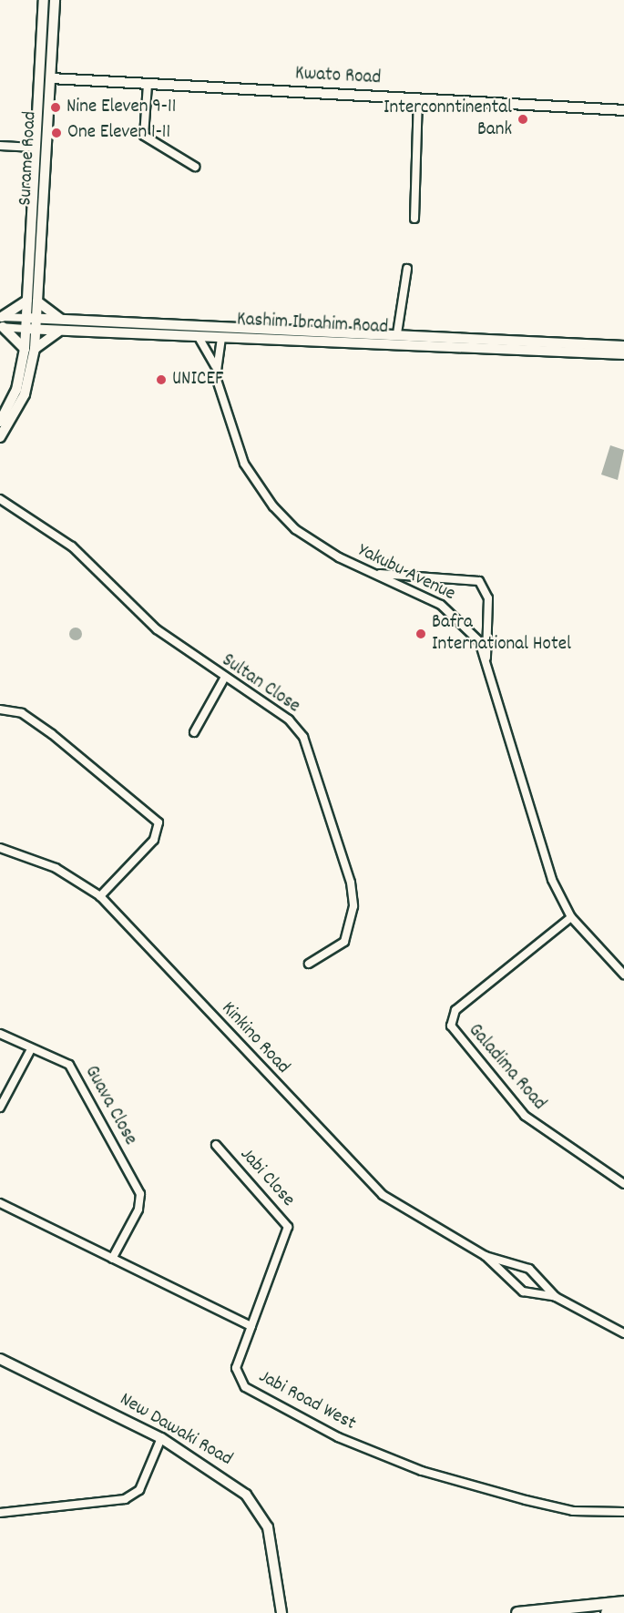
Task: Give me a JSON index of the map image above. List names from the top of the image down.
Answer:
{
  "streets": {
    "street": [
      "Kwato Road",
      "Surame Road",
      "Kashim Ibrahim Road",
      "Yakubu Avenue",
      "Sultan Close",
      "Kinkino Road",
      "Galadima Road",
      "Guava Close",
      "Jabi Close",
      "Jabi Road West",
      "New Dawaki Road"
    ]
  },
  "crossings": [
    ["Kwato Road", "Surame Road"],
    ["Surame Road", "Kashim Ibrahim Road"],
    ["Kashim Ibrahim Road", "Yakubu Avenue"],
    ["Yakubu Avenue", "Galadima Road"],
    ["Jabi Close", "Jabi Road West"]
  ],
  "places": [
    "Nine Eleven 9-11",
    "Interconntinental Bank",
    "One Eleven 1-11",
    "UNICEF",
    "Bafra International Hotel"
  ]
}
